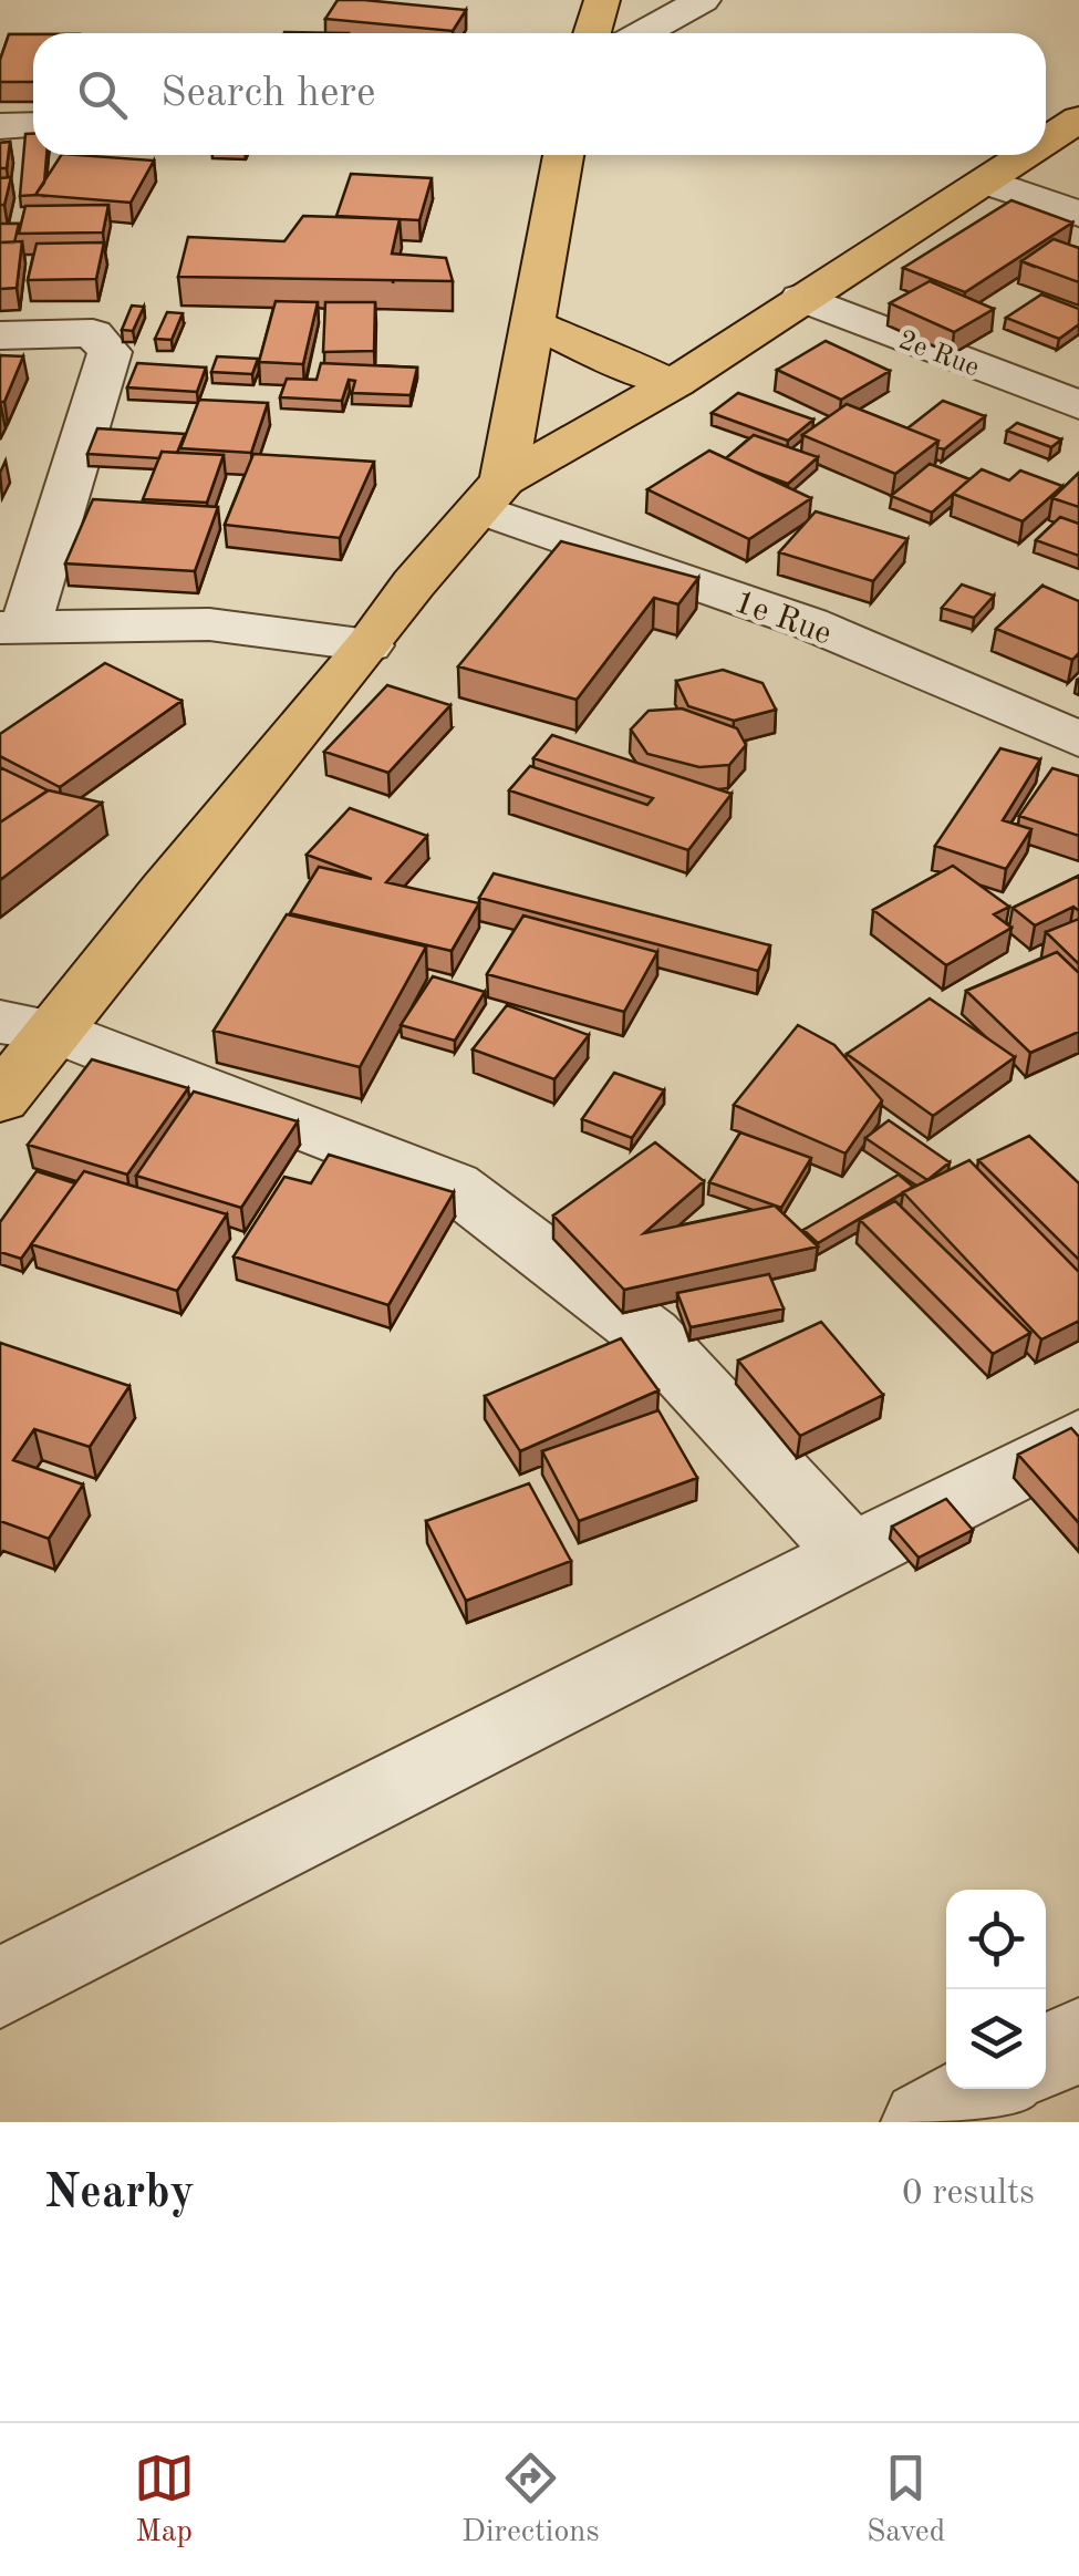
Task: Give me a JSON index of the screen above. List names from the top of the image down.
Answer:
{
  "streets": {
    "street": ["2e Rue", "1e Rue"]
  },
  "page": {
    "search": "Search here",
    "heading": ["Nearby", "0 results"],
    "nav": ["Map", "Directions", "Saved"]
  }
}
